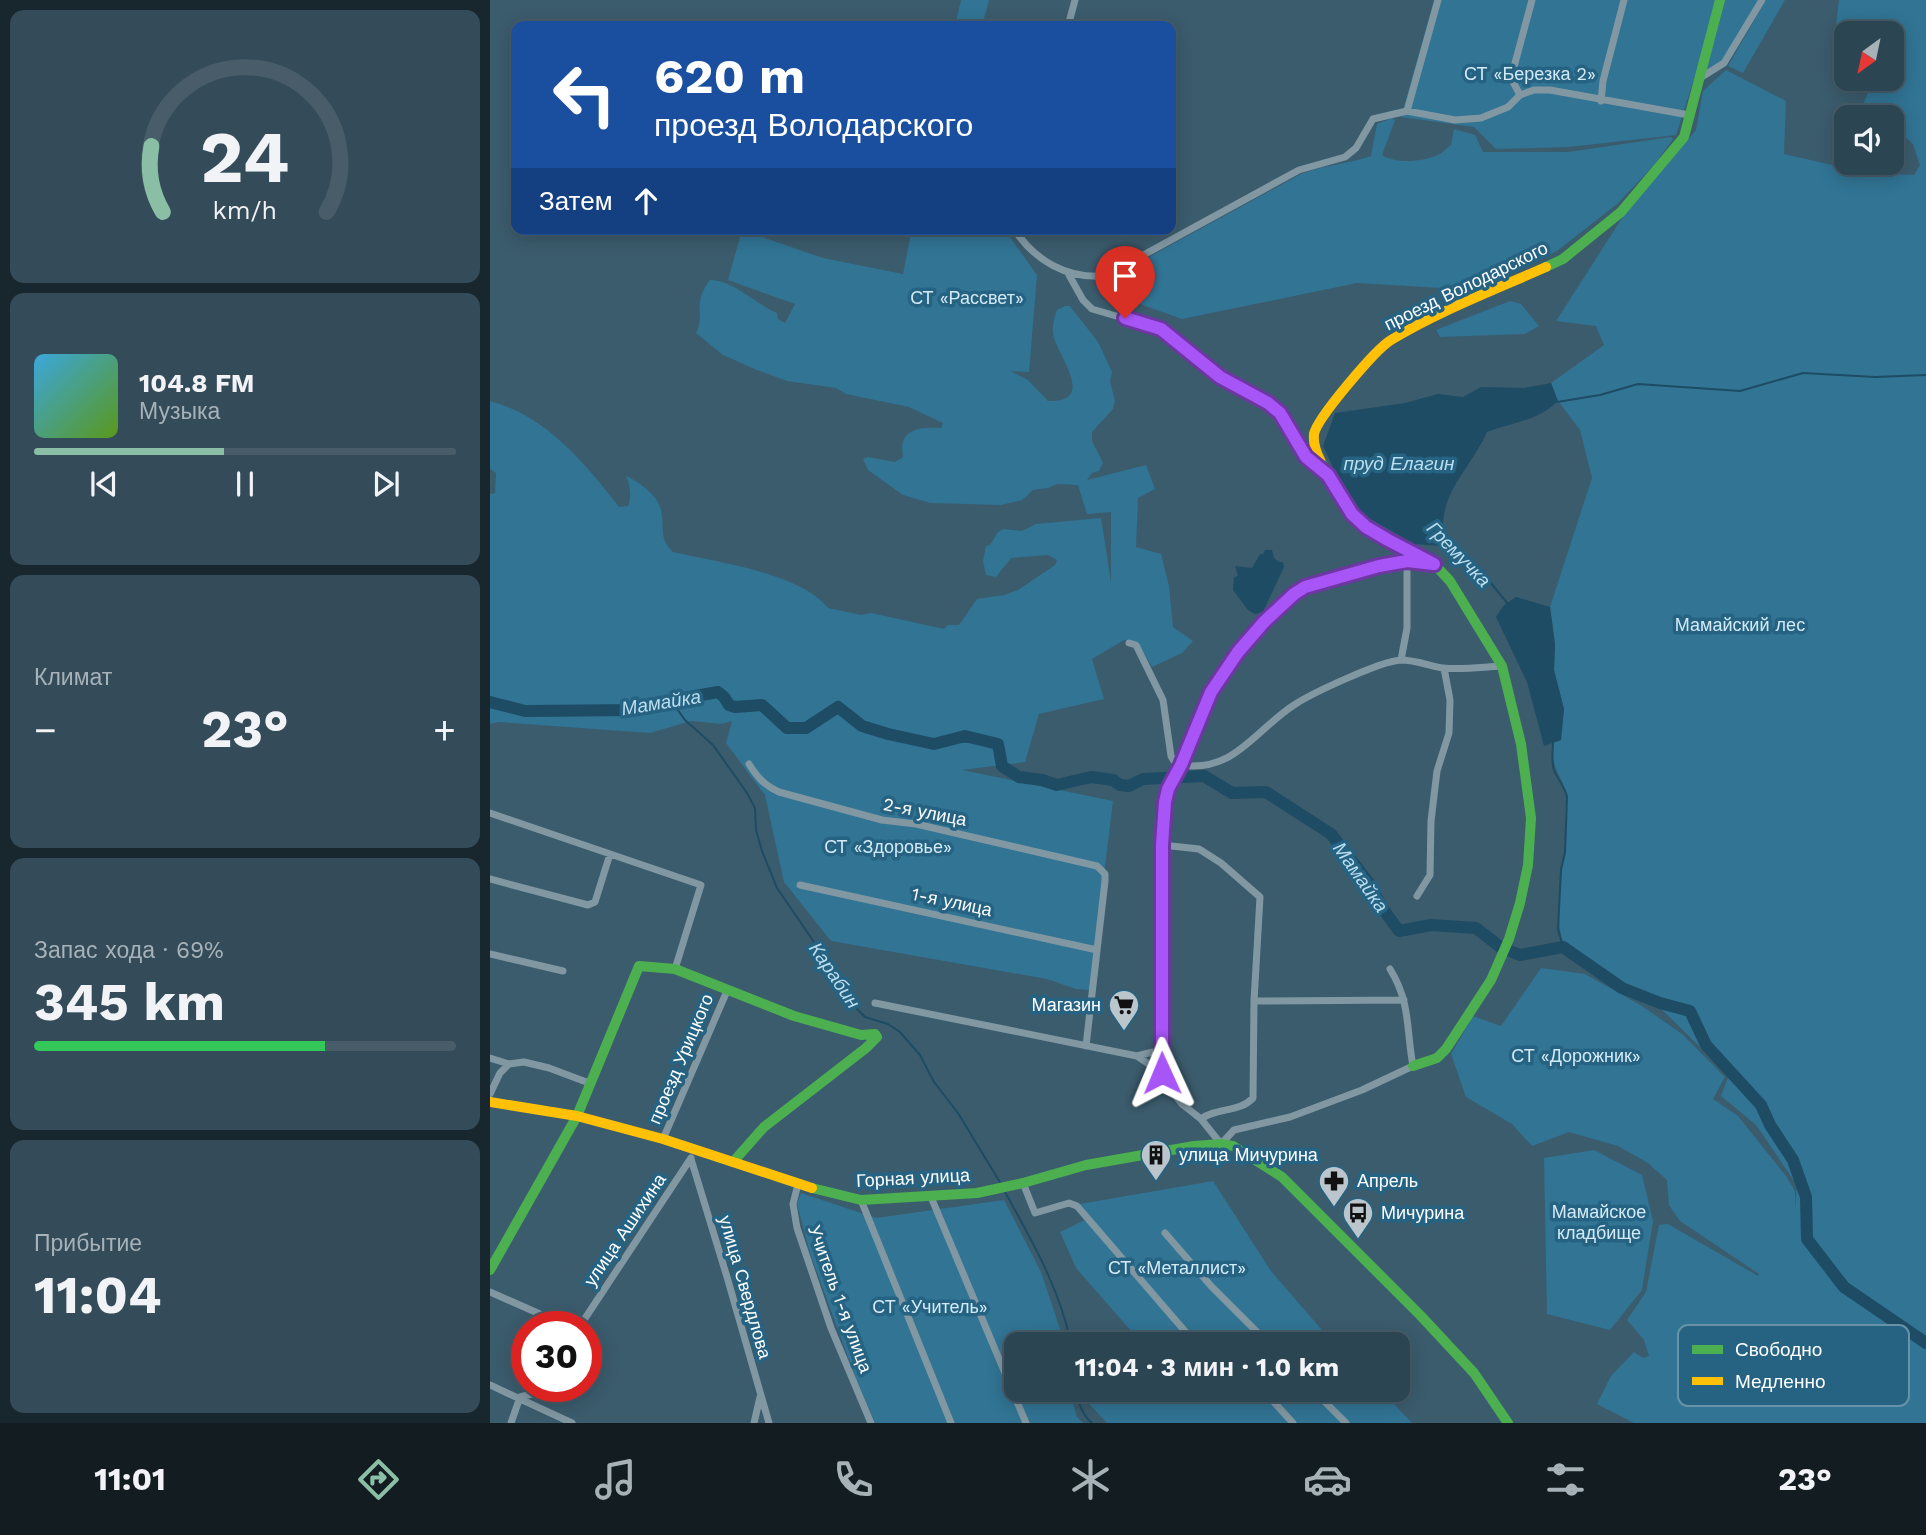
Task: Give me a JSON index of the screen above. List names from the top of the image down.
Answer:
{
  "streets": {
    "street": [
      "проезд Володарского",
      "2-я улица",
      "1-я улица",
      "проезд Урицкого",
      "Горная улица",
      "улица Ашихина",
      "улица Свердлова",
      "Учитель 1-я улица"
    ]
  },
  "crossings": [
    ["проезд Володарского", "Горная улица"],
    ["2-я улица", "1-я улица"],
    ["проезд Урицкого", "Горная улица"],
    ["Горная улица", "улица Ашихина"],
    ["Горная улица", "улица Свердлова"],
    ["Горная улица", "Учитель 1-я улица"],
    ["улица Ашихина", "улица Свердлова"]
  ],
  "water": [
    "пруд Елагин",
    "Гремучка",
    "Мамайка",
    "Карабин"
  ],
  "parks": [
    "СТ «Березка 2»",
    "СТ «Рассвет»",
    "Мамайский лес",
    "СТ «Здоровье»",
    "СТ «Дорожник»",
    "Мамайское кладбище",
    "СТ «Металлист»",
    "СТ «Учитель»"
  ],
  "places": {
    "supermarket": ["Магазин"],
    "building": ["улица Мичурина"],
    "pharmacy": ["Апрель"],
    "bus stop": ["Мичурина"]
  },
  "legend": ["Свободно", "Медленно"],
  "north": "bottom left",
  "page": {
    "turn": ["620 m", "проезд Володарского"],
    "then": "Затем",
    "song": ["104.8 FM", "Музыка"],
    "tile": [
      "Климат",
      ["Запас хода · 69%", "345 km"],
      ["Прибытие", "11:04"]
    ],
    "heat": ["−", "23°", "+"],
    "limit": "30",
    "trip": "11:04 · 3 мин · 1.0 km",
    "tabs": ["11:01", "23°"],
    "gauge": ["24", "km/h"]
  }
}
